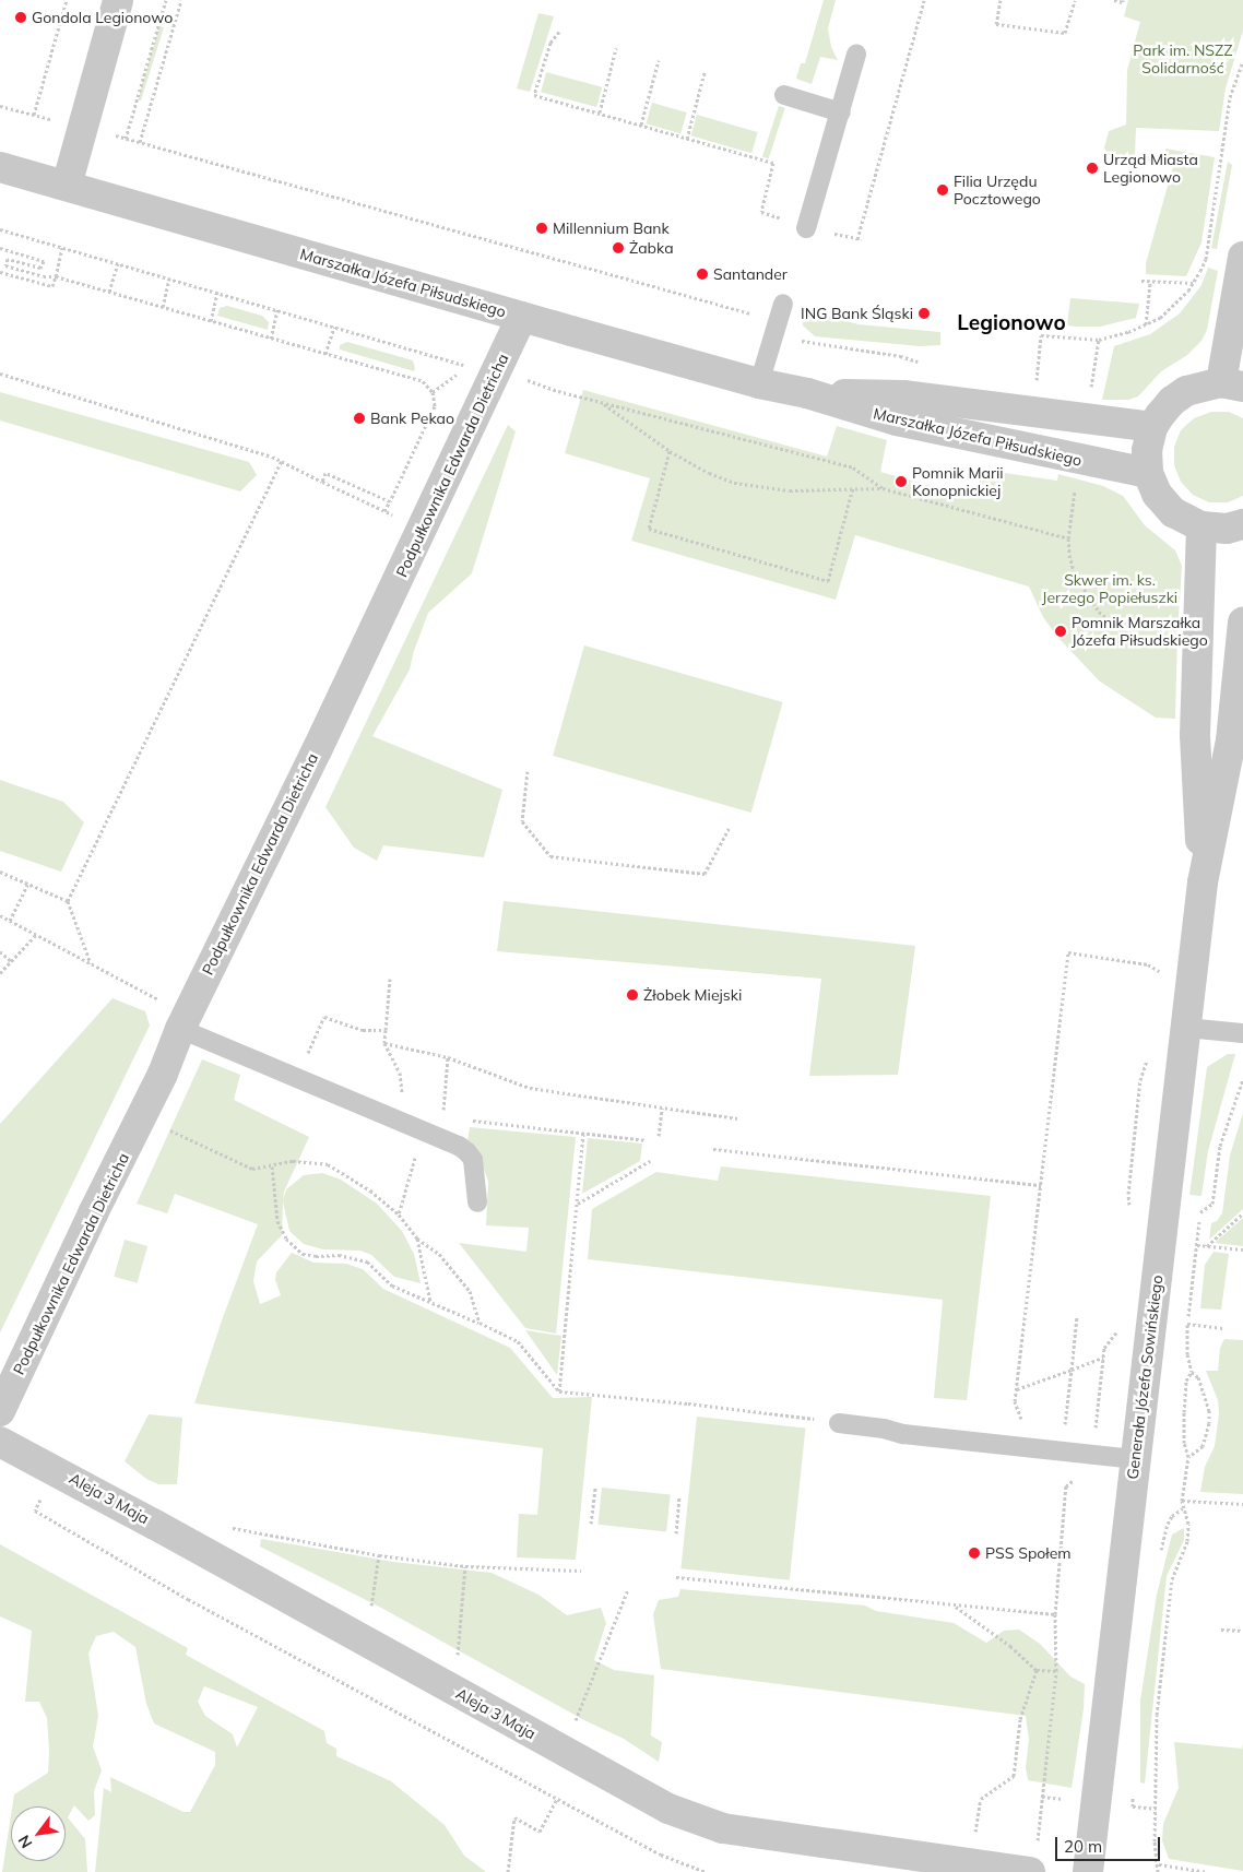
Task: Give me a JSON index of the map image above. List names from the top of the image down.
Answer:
{
  "streets": {
    "street": [
      "Marszałka Józefa Piłsudskiego",
      "Podpułkownika Edwarda Dietricha",
      "Generała Józefa Sowińskiego",
      "Aleja 3 Maja"
    ]
  },
  "crossings": [
    ["Marszałka Józefa Piłsudskiego", "Podpułkownika Edwarda Dietricha"]
  ],
  "districts": ["Legionowo"],
  "parks": ["Park im. NSZZ Solidarność", "Skwer im. ks. Jerzego Popiełuszki"],
  "places": [
    "Gondola Legionowo",
    "Urząd Miasta Legionowo",
    "Filia Urzędu Pocztowego",
    "Millennium Bank",
    "Żabka",
    "Santander",
    "ING Bank Śląski",
    "Bank Pekao",
    "Pomnik Marii Konopnickiej",
    "Pomnik Marszałka Józefa Piłsudskiego",
    "Żłobek Miejski",
    "PSS Społem"
  ],
  "scale_bar": "20 m",
  "north": "bottom left"
}
